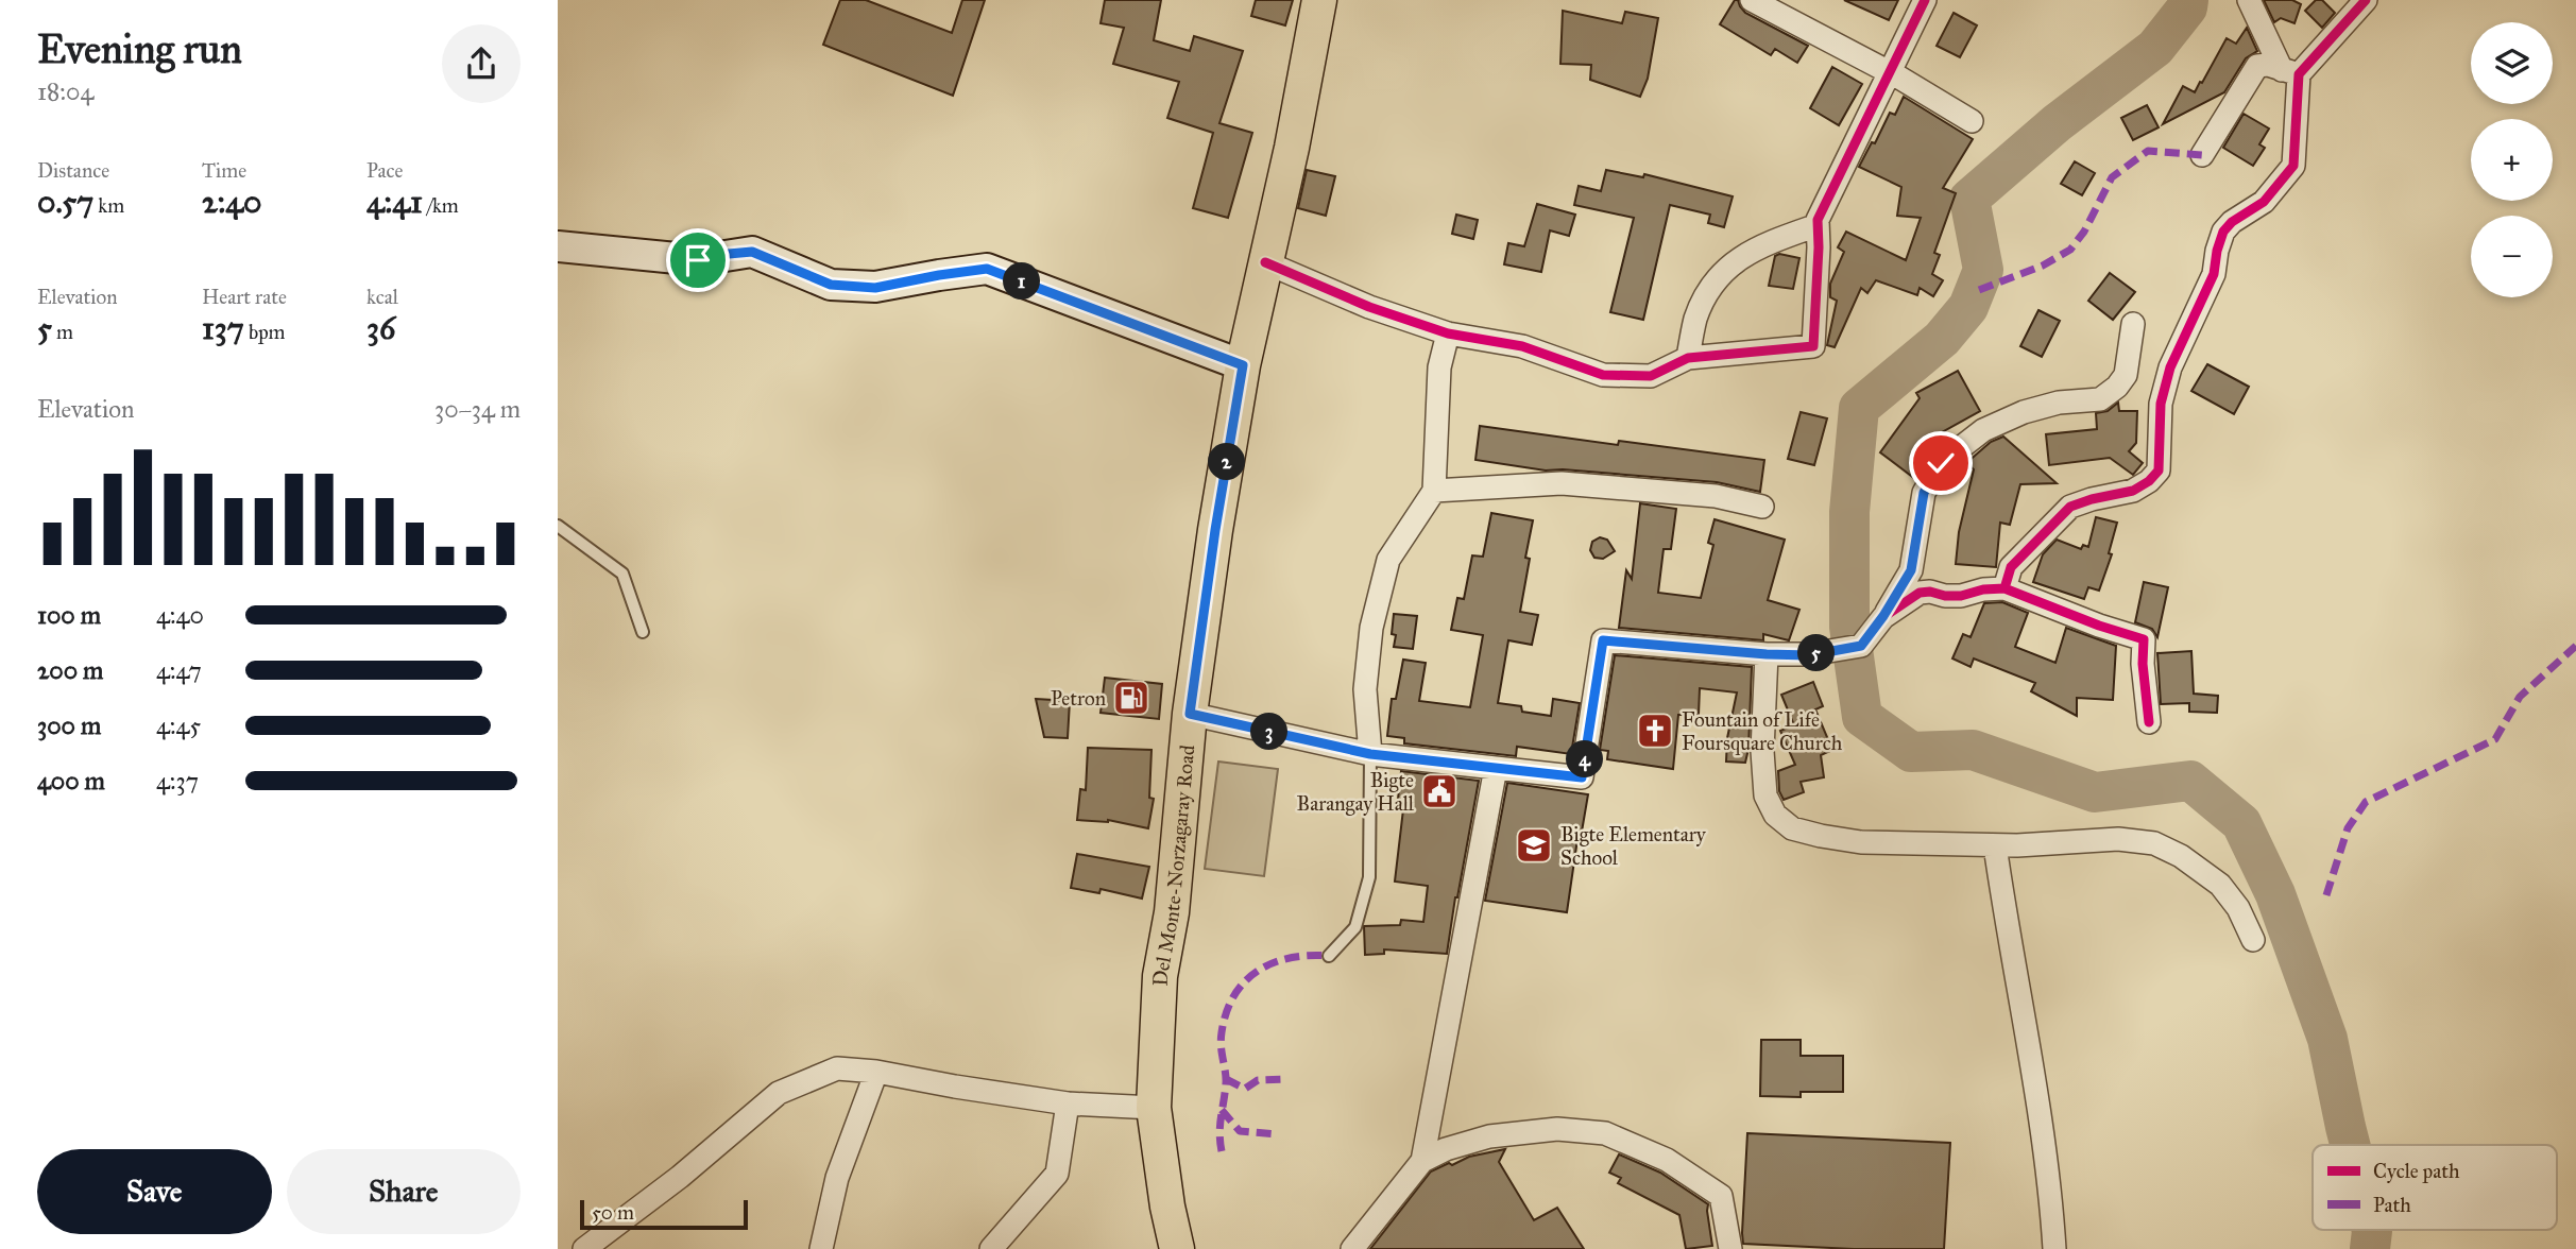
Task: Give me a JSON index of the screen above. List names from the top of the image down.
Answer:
{
  "streets": {
    "main road": ["Del Monte-Norzagaray Road"]
  },
  "places": {
    "fuel station": ["Petron"],
    "church": ["Fountain of Life Foursquare Church"],
    "public building": ["Bigte Barangay Hall"],
    "school or university": ["Bigte Elementary School"]
  },
  "legend": ["Cycle path", "Path"],
  "scale_bar": "50 m",
  "page": {
    "heading": ["Evening run", "18:04"],
    "map_buttons": ["+", "−"],
    "stats": [
      ["Distance", "0.57 km"],
      ["Time", "2:40"],
      ["Pace", "4:41 /km"],
      ["Elevation", "5 m"],
      ["Heart rate", "137 bpm"],
      ["kcal", "36"]
    ],
    "pins": [
      "1",
      "2",
      "5",
      "3",
      "4"
    ],
    "chart": ["Elevation", "30–34 m"],
    "list": [
      {
        "name": "100 m",
        "note": "4:40"
      },
      {
        "name": "200 m",
        "note": "4:47"
      },
      {
        "name": "300 m",
        "note": "4:45"
      },
      {
        "name": "400 m",
        "note": "4:37"
      }
    ],
    "buttons": ["Save", "Share"],
    "scale": "50 m"
  }
}
